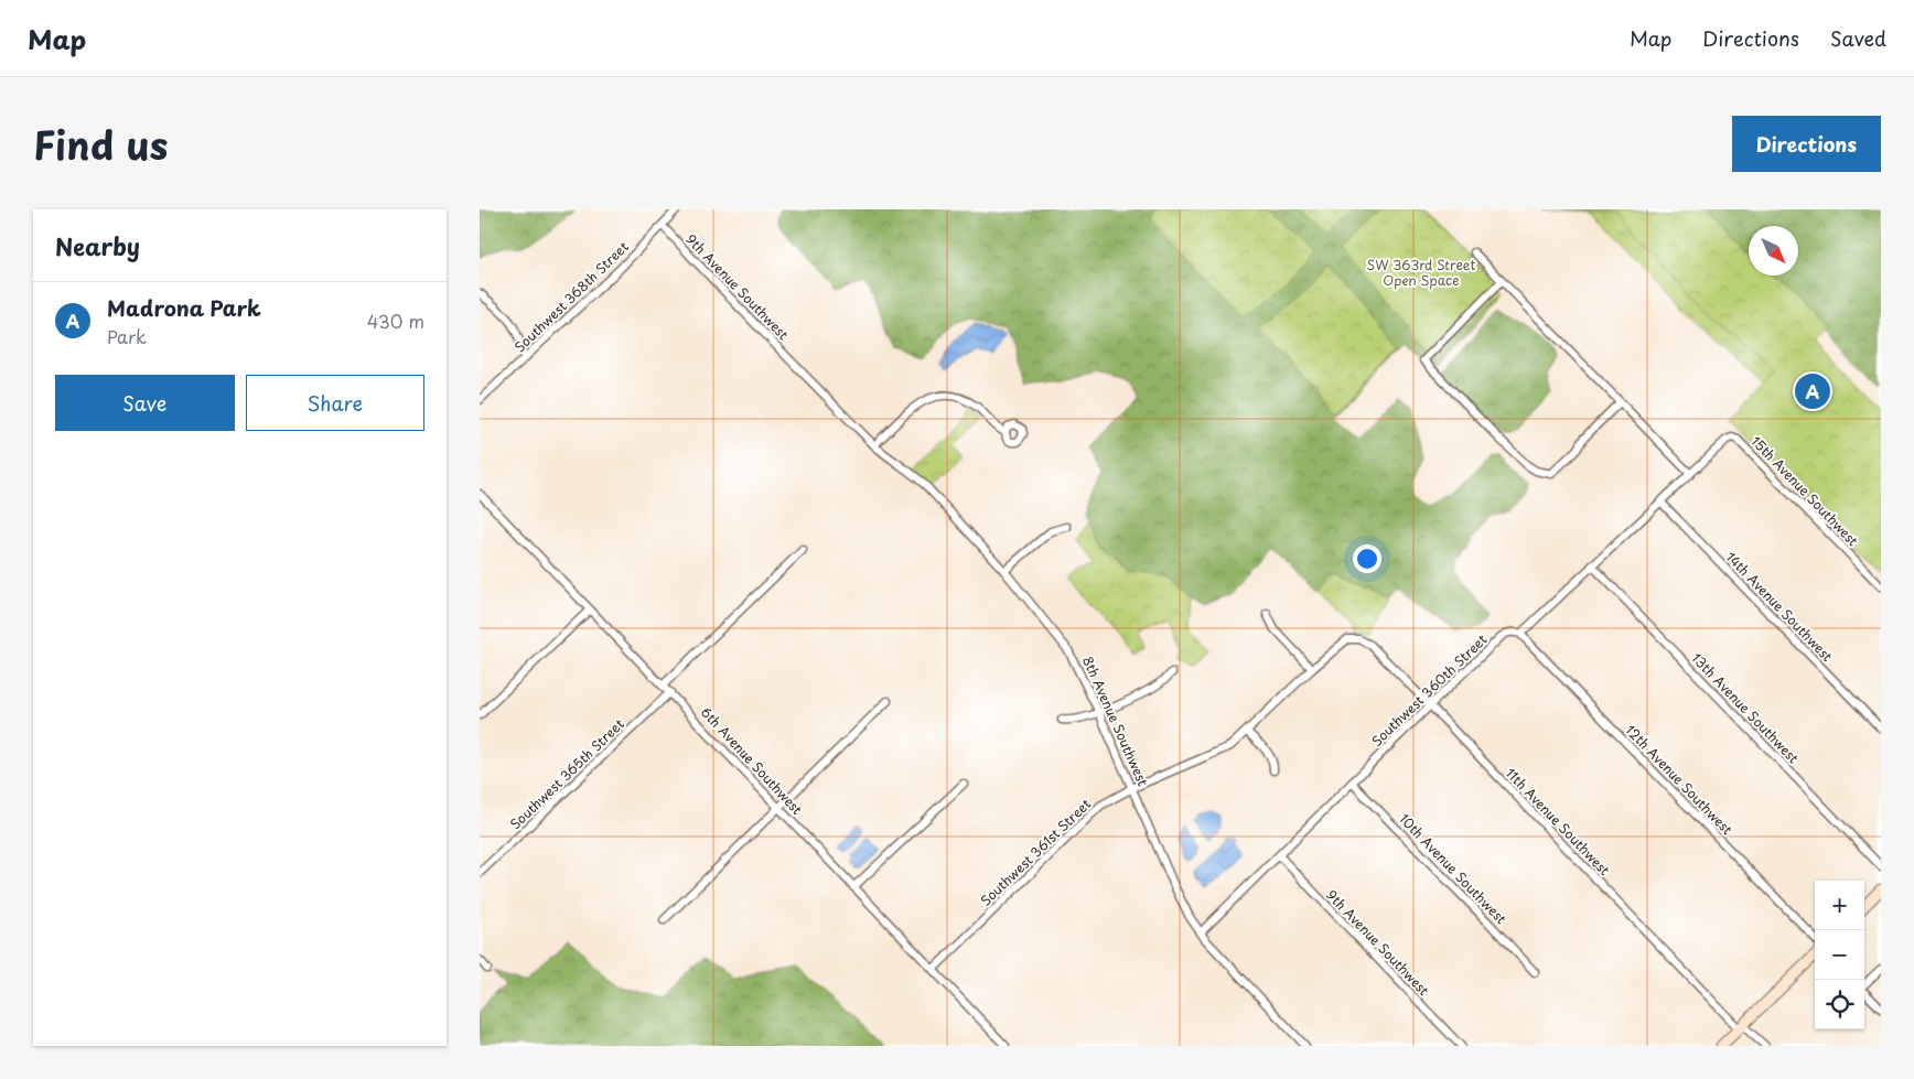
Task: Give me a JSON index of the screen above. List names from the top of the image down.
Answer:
{
  "streets": {
    "street": [
      "9th Avenue Southwest",
      "Southwest 368th Street",
      "15th Avenue Southwest",
      "14th Avenue Southwest",
      "Southwest 360th Street",
      "13th Avenue Southwest",
      "8th Avenue Southwest",
      "6th Avenue Southwest",
      "Southwest 365th Street",
      "12th Avenue Southwest",
      "11th Avenue Southwest",
      "Southwest 361st Street",
      "10th Avenue Southwest"
    ]
  },
  "crossings": [
    ["9th Avenue Southwest", "Southwest 368th Street"],
    ["9th Avenue Southwest", "Southwest 360th Street"],
    ["9th Avenue Southwest", "8th Avenue Southwest"],
    ["15th Avenue Southwest", "Southwest 360th Street"],
    ["14th Avenue Southwest", "Southwest 360th Street"],
    ["Southwest 360th Street", "13th Avenue Southwest"],
    ["Southwest 360th Street", "8th Avenue Southwest"],
    ["Southwest 360th Street", "12th Avenue Southwest"],
    ["Southwest 360th Street", "11th Avenue Southwest"],
    ["Southwest 360th Street", "10th Avenue Southwest"],
    ["8th Avenue Southwest", "Southwest 361st Street"],
    ["6th Avenue Southwest", "Southwest 365th Street"],
    ["6th Avenue Southwest", "Southwest 361st Street"],
    ["11th Avenue Southwest", "Southwest 361st Street"]
  ],
  "parks": ["SW 363rd Street Open Space"],
  "north": "bottom right",
  "page": {
    "header": "Map",
    "nav": ["Map", "Directions", "Saved"],
    "title": "Find us",
    "buttons": [
      "Directions",
      ["Save", "Share"]
    ],
    "heading": "Nearby",
    "list": [
      {
        "mark": "A",
        "name": "Madrona Park",
        "note": "Park",
        "value": "430 m"
      }
    ],
    "pins": "A",
    "map_buttons": ["+", "−"]
  }
}
